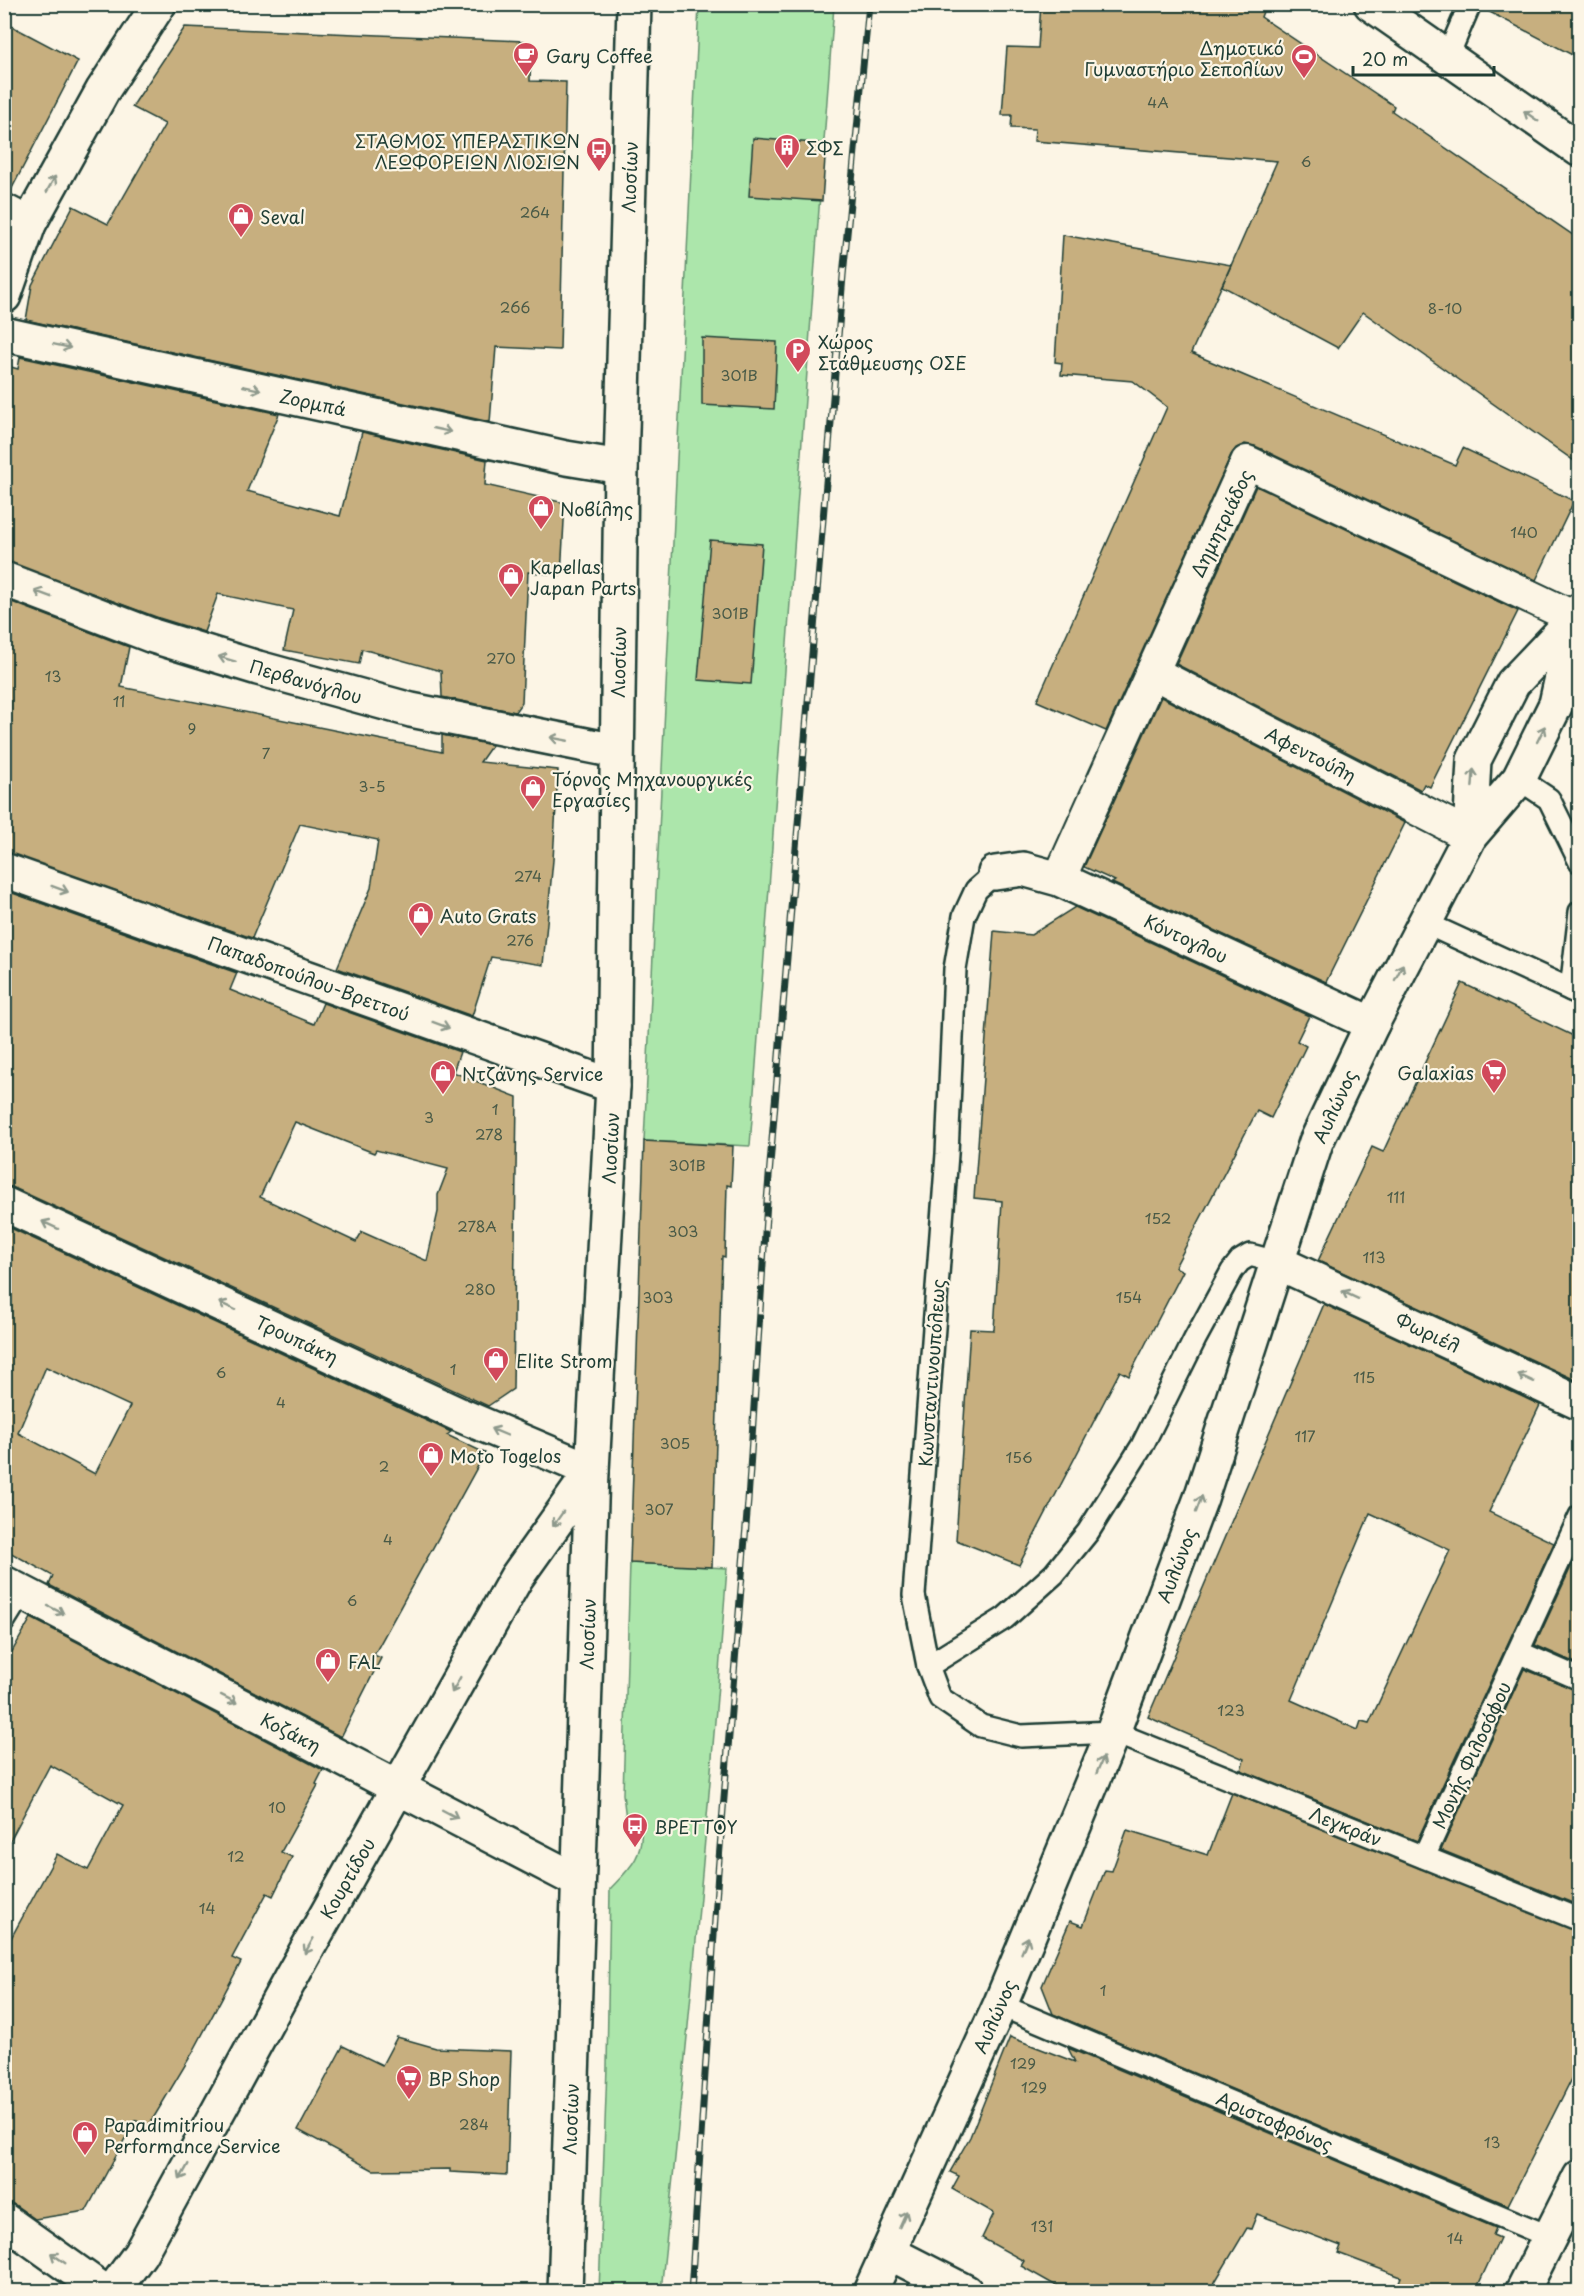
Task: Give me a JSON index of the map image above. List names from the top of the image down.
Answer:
{
  "streets": {
    "street": [
      "Λιοσίων",
      "Ζορμπά",
      "Δημητριάδος",
      "Περβανόγλου",
      "Αφεντούλη",
      "Κόντογλου",
      "Παπαδοπούλου-Βρεττού",
      "Αυλώνος",
      "Φωριέλ",
      "Τρουπάκη",
      "Κοζάκη",
      "Κουρτίδου"
    ],
    "lane": [
      "Κωνσταντινουπόλεως",
      "Μονής Φιλοσόφου",
      "Λεγκράν",
      "Αριστοφρόνος"
    ]
  },
  "crossings": [
    ["Λιοσίων", "Ζορμπά"],
    ["Λιοσίων", "Περβανόγλου"],
    ["Λιοσίων", "Παπαδοπούλου-Βρεττού"],
    ["Λιοσίων", "Τρουπάκη"],
    ["Λιοσίων", "Κοζάκη"],
    ["Λιοσίων", "Κουρτίδου"],
    ["Δημητριάδος", "Αφεντούλη"],
    ["Δημητριάδος", "Κόντογλου"],
    ["Δημητριάδος", "Αυλώνος"],
    ["Αφεντούλη", "Αυλώνος"],
    ["Κόντογλου", "Αυλώνος"],
    ["Κόντογλου", "Κωνσταντινουπόλεως"],
    ["Αυλώνος", "Φωριέλ"],
    ["Αυλώνος", "Κωνσταντινουπόλεως"],
    ["Αυλώνος", "Λεγκράν"],
    ["Αυλώνος", "Αριστοφρόνος"],
    ["Τρουπάκη", "Κουρτίδου"],
    ["Κωνσταντινουπόλεως", "Λεγκράν"],
    ["Κοζάκη", "Κουρτίδου"],
    ["Μονής Φιλοσόφου", "Λεγκράν"]
  ],
  "one_way": [
    "Ζορμπά",
    "Περβανόγλου",
    "Παπαδοπούλου-Βρεττού",
    "Αυλώνος",
    "Φωριέλ",
    "Τρουπάκη",
    "Κοζάκη",
    "Κουρτίδου"
  ],
  "places": {
    "cafe": ["Gary Coffee"],
    "sports": ["Δημοτικό Γυμναστήριο Σεπολίων"],
    "building": ["ΣΦΣ"],
    "bus stop": ["ΣΤΑΘΜΟΣ ΥΠΕΡΑΣΤΙΚΩΝ ΛΕΩΦΟΡΕΙΩΝ ΛΙΟΣΙΩΝ", "ΒΡΕΤΤΟΥ"],
    "shop": [
      "Seval",
      "Νοβίλης",
      "Kapellas Japan Parts",
      "Τόρνος Μηχανουργικές Εργασίες",
      "Auto Grats",
      "Ντζάνης Service",
      "Elite Strom",
      "Moto Togelos",
      "FAL",
      "Papadimitriou Performance Service"
    ],
    "parking": ["Χώρος Στάθμευσης ΟΣΕ"],
    "supermarket": ["Galaxias", "BP Shop"]
  },
  "house_numbers": [
    "4Α",
    "6",
    "264",
    "266",
    "8-10",
    "301Β",
    "140",
    "301Β",
    "270",
    "13",
    "11",
    "9",
    "7",
    "3-5",
    "274",
    "276",
    "1",
    "3",
    "278",
    "301Β",
    "111",
    "152",
    "278Α",
    "303",
    "113",
    "280",
    "303",
    "154",
    "1",
    "6",
    "115",
    "4",
    "117",
    "305",
    "156",
    "2",
    "307",
    "4",
    "6",
    "123",
    "10",
    "12",
    "14",
    "1",
    "129",
    "129",
    "284",
    "13",
    "131",
    "14"
  ],
  "scale_bar": "20 m"
}
